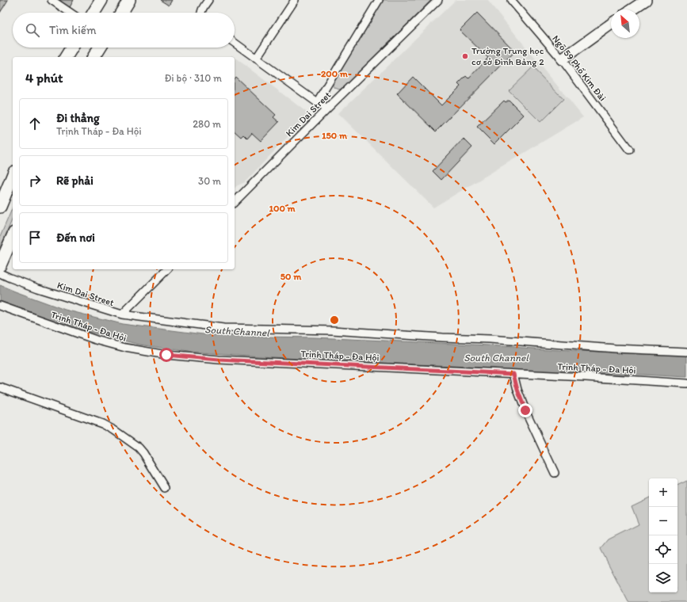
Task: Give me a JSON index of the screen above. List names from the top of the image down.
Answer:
{
  "streets": {
    "street": ["Ngõ 59 Phố Kim Đài", "Kim Dai Street", "Trịnh Tháp - Đa Hội"]
  },
  "water": ["South Channel"],
  "places": ["Trường Trung học cơ sở Đình Bảng 2"],
  "north": "top left",
  "page": {
    "search": "Tìm kiếm",
    "heading": ["4 phút", "Đi bộ · 310 m"],
    "list": [
      ["Đi thẳng", "Trịnh Tháp - Đa Hội", "280 m"],
      ["Rẽ phải", "30 m"],
      "Đến nơi"
    ],
    "map_buttons": ["+", "−"]
  },
  "rings": [
    "200 m",
    "150 m",
    "100 m",
    "50 m"
  ]
}
